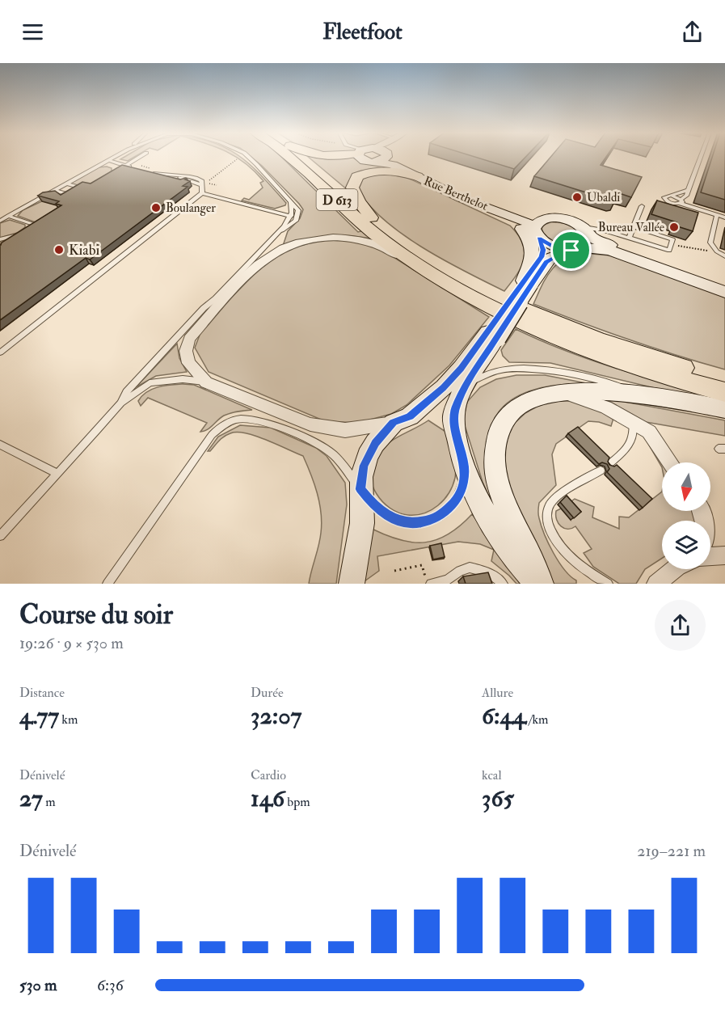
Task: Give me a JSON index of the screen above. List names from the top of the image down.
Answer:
{
  "streets": {
    "main road": ["D 613"],
    "street": ["Rue Berthelot"]
  },
  "places": [
    "Ubaldi",
    "Boulanger",
    "Bureau Vallée",
    "Kiabi"
  ],
  "north": "bottom",
  "page": {
    "header": "Fleetfoot",
    "heading": ["Course du soir", "19:26 · 9 × 530 m"],
    "stats": [
      ["Distance", "4.77 km"],
      ["Durée", "32:07"],
      ["Allure", "6:44 /km"],
      ["Dénivelé", "27 m"],
      ["Cardio", "146 bpm"],
      ["kcal", "365"]
    ],
    "chart": ["Dénivelé", "219–221 m"],
    "list": [
      {
        "name": "530 m",
        "note": "6:36"
      }
    ]
  }
}
